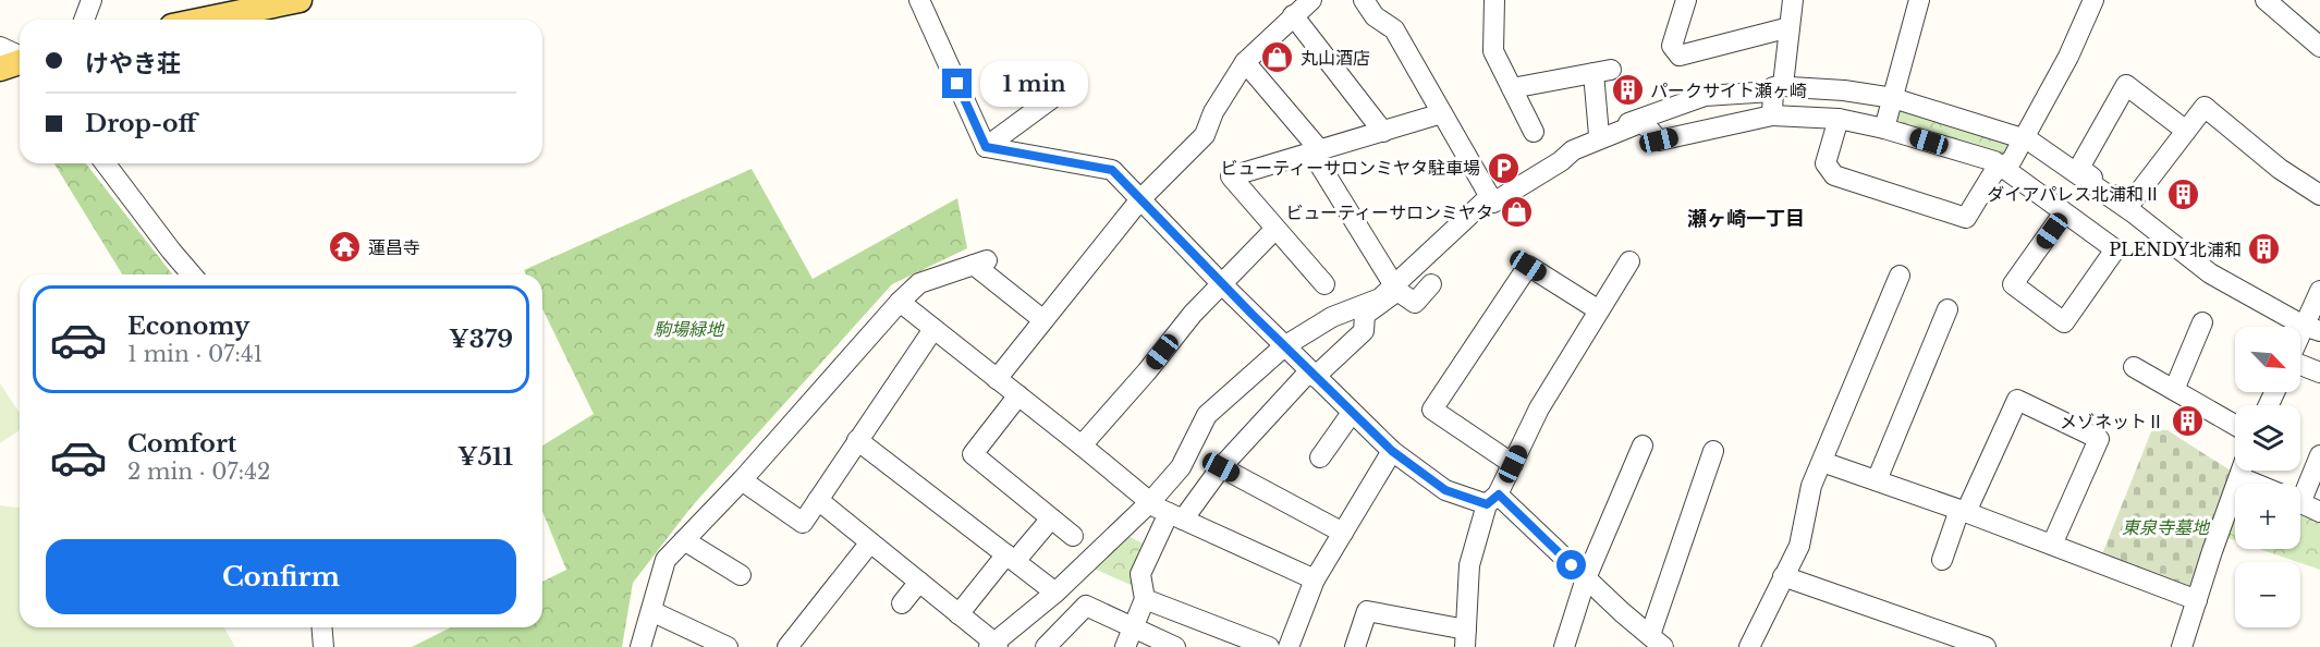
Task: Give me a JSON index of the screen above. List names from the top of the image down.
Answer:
{
  "districts": ["瀬ヶ崎一丁目"],
  "parks": ["駒場緑地", "東泉寺墓地"],
  "places": {
    "shop": ["丸山酒店", "ビューティーサロンミヤタ"],
    "building": [
      "パークサイト瀬ヶ崎",
      "ダイアパレス北浦和Ⅱ",
      "PLENDY北浦和",
      "メゾネットⅡ"
    ],
    "parking": ["ビューティーサロンミヤタ駐車場"],
    "temple": ["蓮昌寺"]
  },
  "north": "bottom right",
  "page": {
    "banner": ["けやき荘", "Drop-off"],
    "bubble": "1 min",
    "list": [
      {
        "name": "Economy",
        "note": "1 min · 07:41",
        "value": "¥379"
      },
      {
        "name": "Comfort",
        "note": "2 min · 07:42",
        "value": "¥511"
      }
    ],
    "map_buttons": ["+", "−"],
    "buttons": "Confirm"
  }
}
